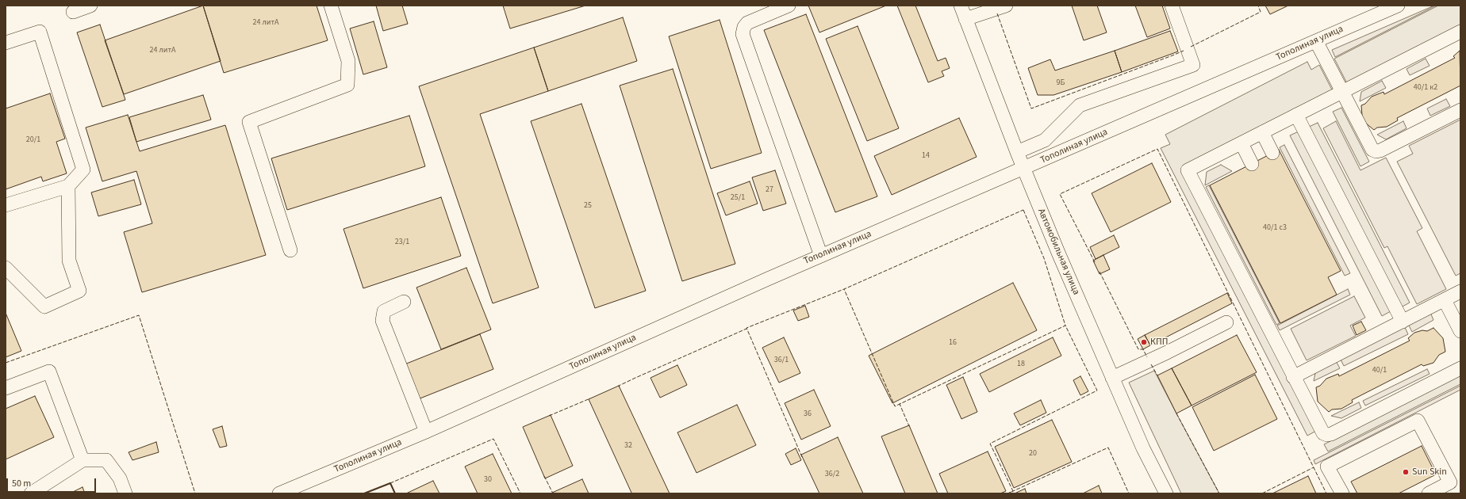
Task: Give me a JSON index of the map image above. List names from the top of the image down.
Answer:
{
  "streets": {
    "street": ["Тополиная улица", "Автомобильная улица"]
  },
  "crossings": [
    ["Тополиная улица", "Автомобильная улица"]
  ],
  "places": ["КПП", "Sun Skin"],
  "house_numbers": [
    "24 литА",
    "24 литА",
    "9Б",
    "40/1 к2",
    "20/1",
    "14",
    "27",
    "25/1",
    "25",
    "40/1 с3",
    "23/1",
    "16",
    "36/1",
    "18",
    "40/1",
    "36",
    "32",
    "20",
    "36/2",
    "30"
  ],
  "scale_bar": "50 m"
}
